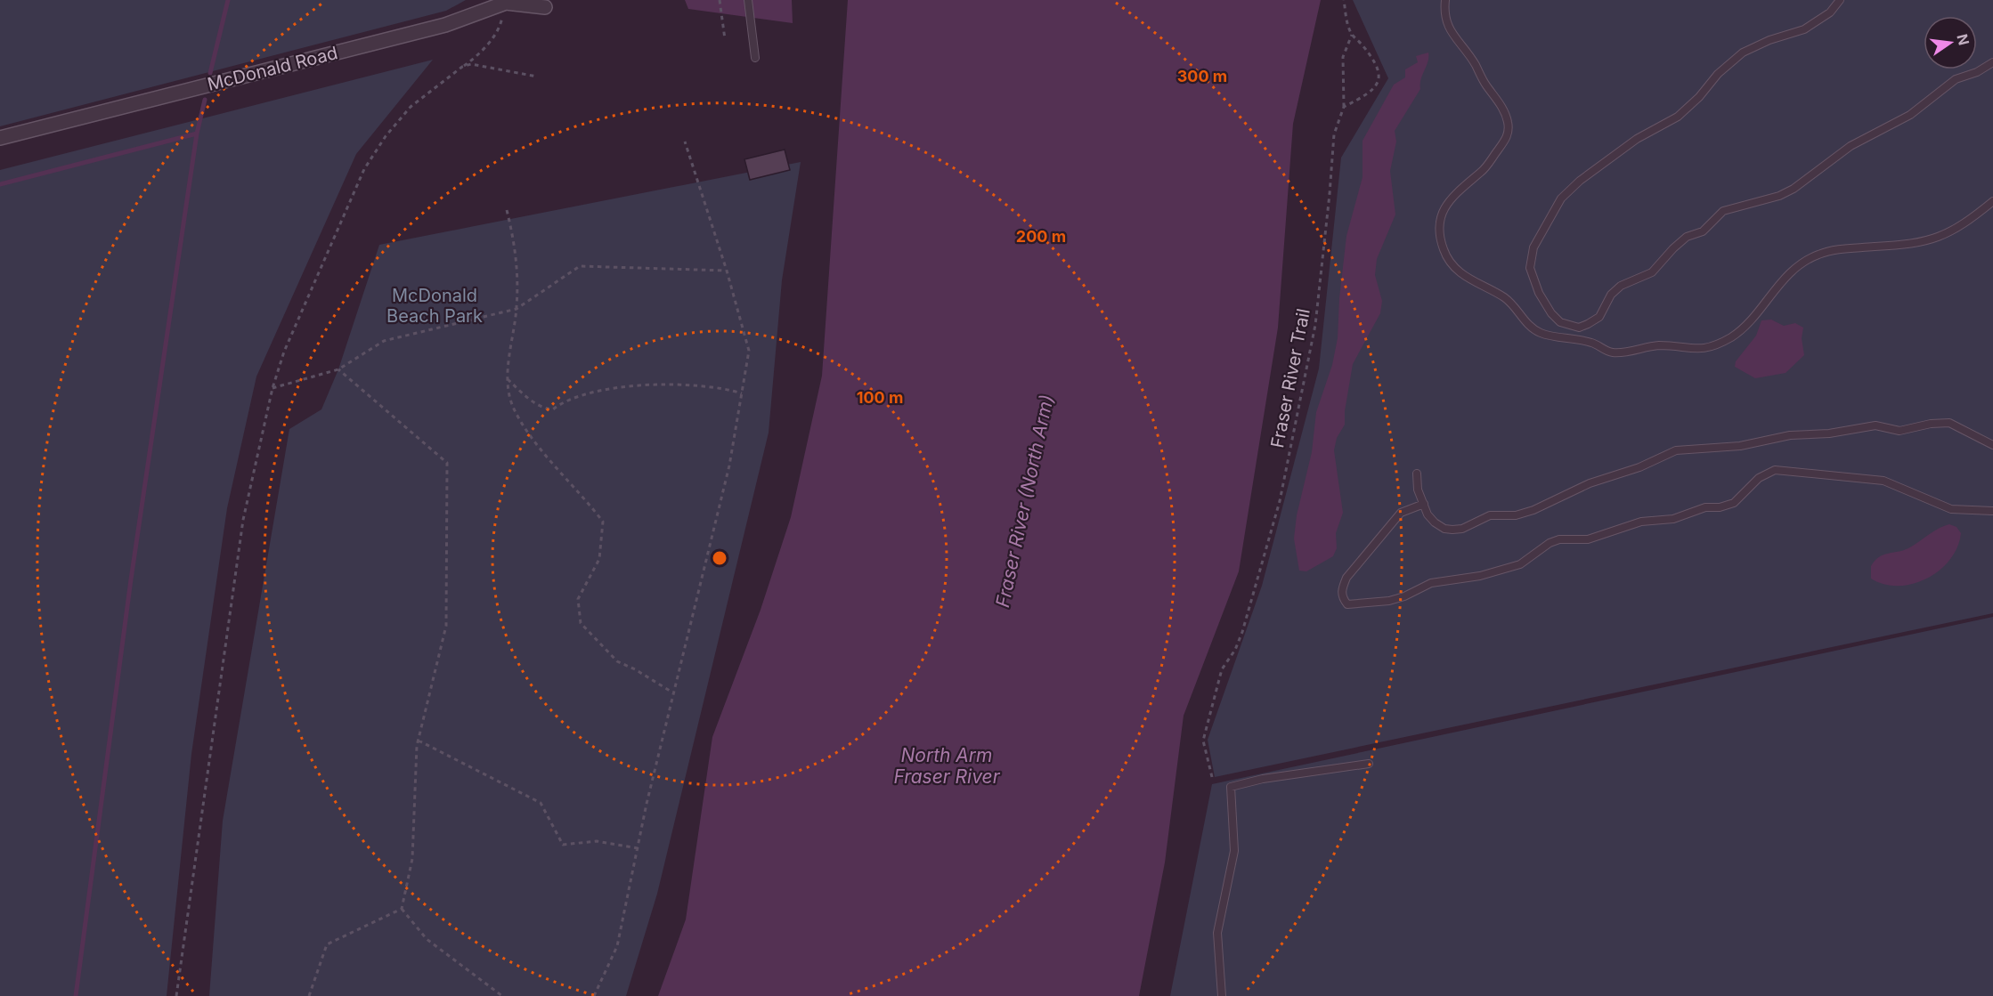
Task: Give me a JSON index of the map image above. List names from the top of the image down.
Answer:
{
  "streets": {
    "street": ["McDonald Road"],
    "path": ["Fraser River Trail"]
  },
  "water": ["Fraser River (North Arm)", "North Arm Fraser River"],
  "parks": ["McDonald Beach Park"],
  "north": "right",
  "rings": ["300 m", "200 m", "100 m"]
}
